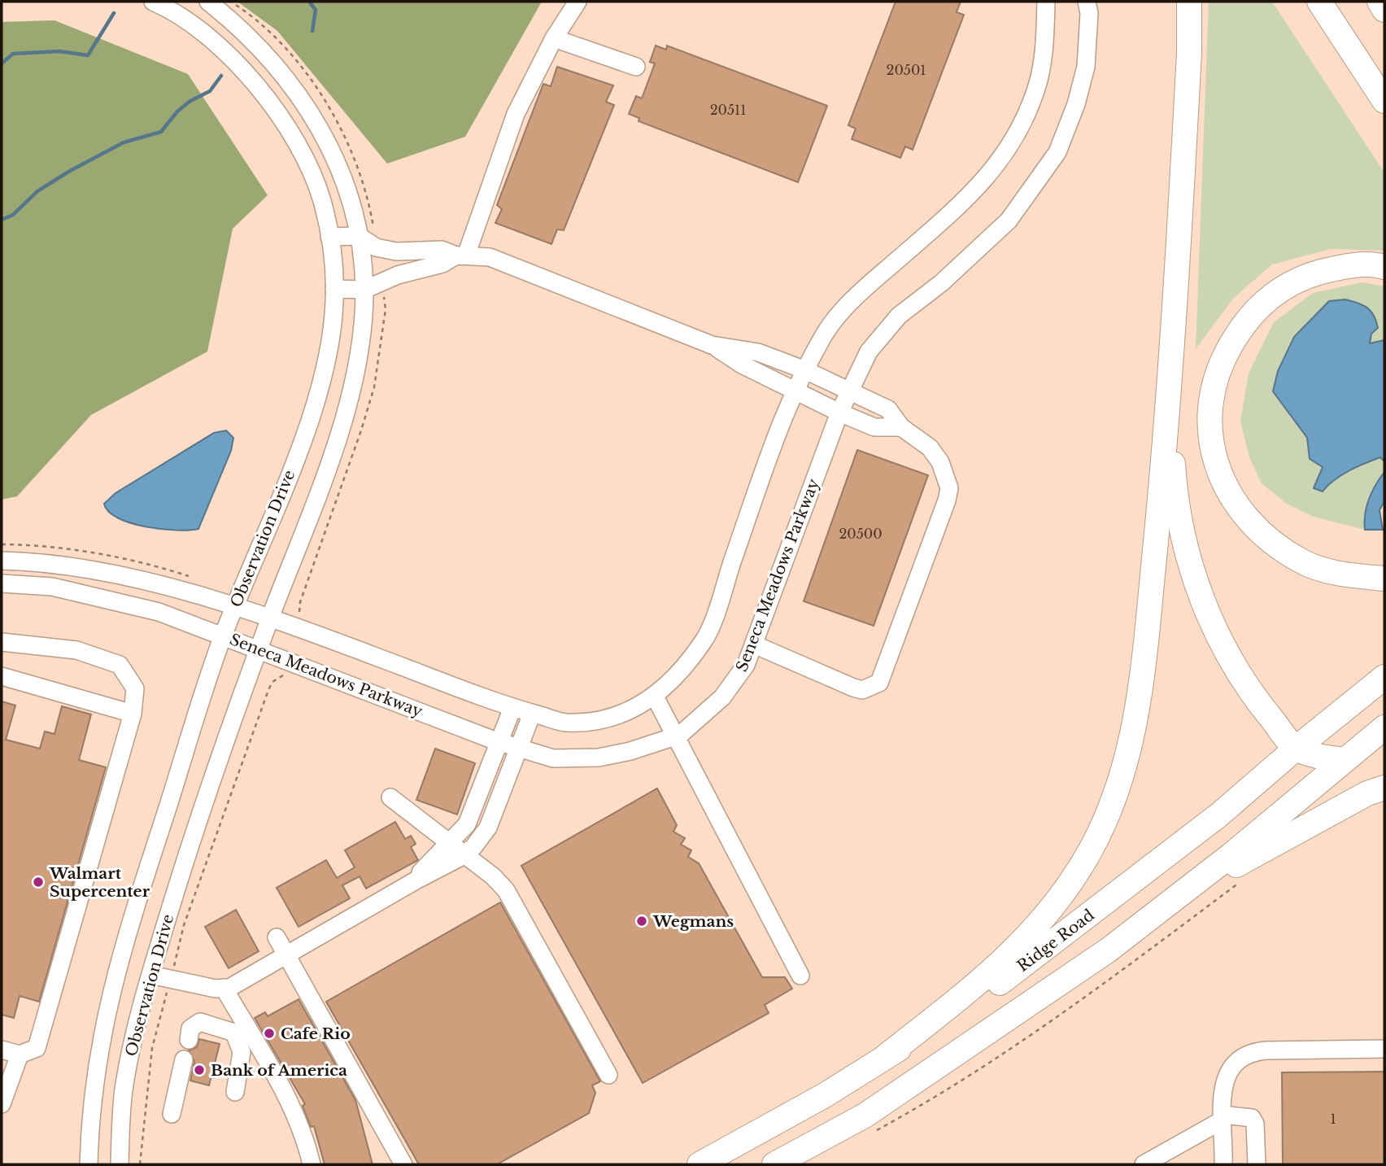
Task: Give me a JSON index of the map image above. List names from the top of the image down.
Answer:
{
  "streets": {
    "highway": ["Ridge Road"],
    "street": ["Observation Drive", "Seneca Meadows Parkway"]
  },
  "crossings": [
    ["Observation Drive", "Seneca Meadows Parkway"]
  ],
  "places": [
    "Walmart Supercenter",
    "Wegmans",
    "Cafe Rio",
    "Bank of America"
  ],
  "house_numbers": [
    "20501",
    "20511",
    "20500",
    "1"
  ]
}
